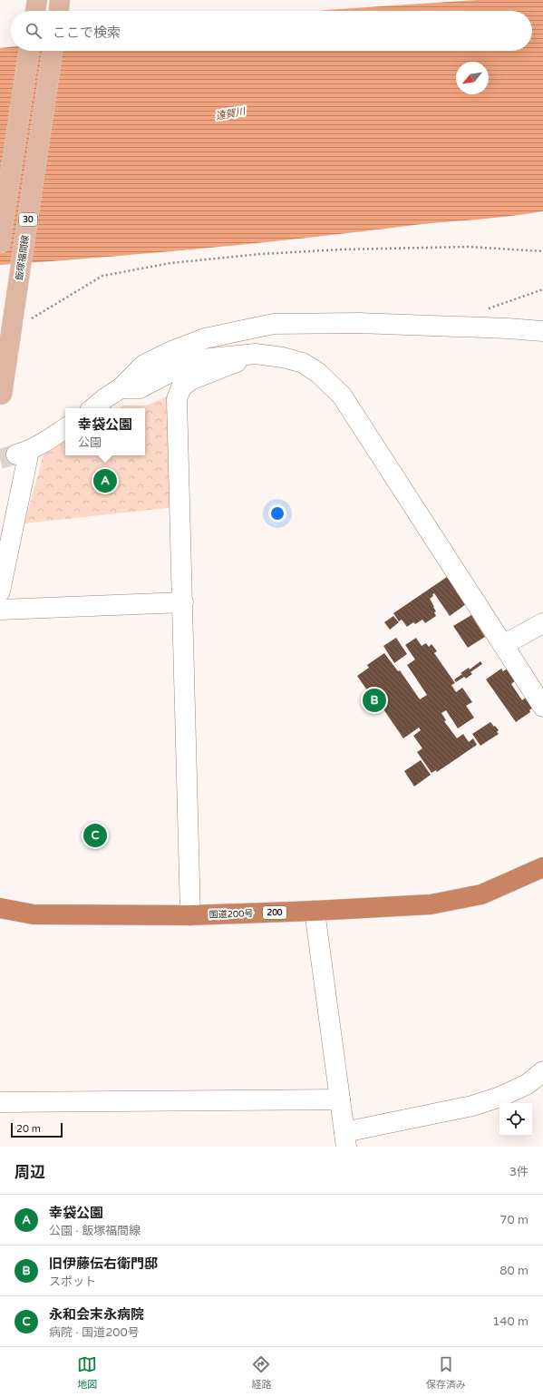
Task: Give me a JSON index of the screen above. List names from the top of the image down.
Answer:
{
  "streets": {
    "highway": ["200", "国道200号"],
    "main road": ["30", "飯塚福間線"]
  },
  "water": ["遠賀川"],
  "scale_bar": "20 m",
  "north": "bottom left",
  "page": {
    "search": "ここで検索",
    "popup": ["幸袋公園", "公園"],
    "pins": ["A", "B", "C"],
    "scale": "20 m",
    "heading": ["周辺", "3件"],
    "list": [
      {
        "mark": "A",
        "name": "幸袋公園",
        "note": "公園 · 飯塚福間線",
        "value": "70 m"
      },
      {
        "mark": "B",
        "name": "旧伊藤伝右衛門邸",
        "note": "スポット",
        "value": "80 m"
      },
      {
        "mark": "C",
        "name": "永和会末永病院",
        "note": "病院 · 国道200号",
        "value": "140 m"
      }
    ],
    "nav": ["地図", "経路", "保存済み"]
  }
}
